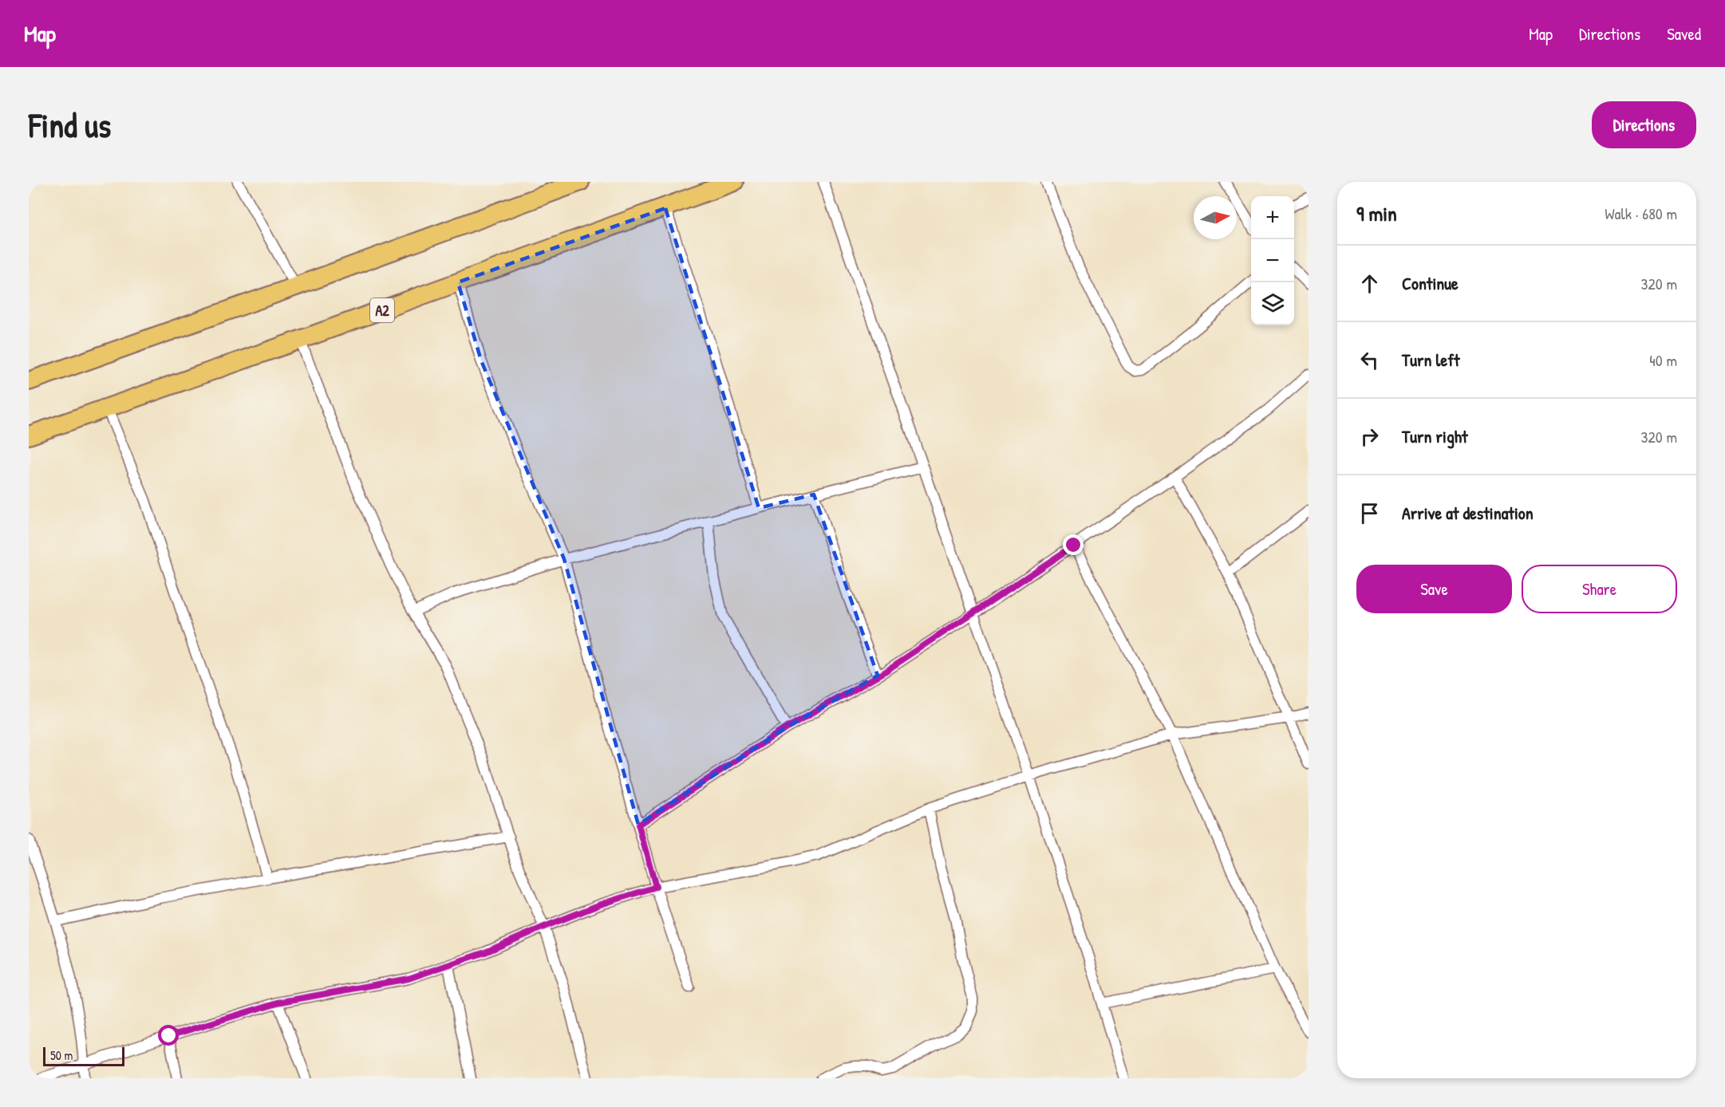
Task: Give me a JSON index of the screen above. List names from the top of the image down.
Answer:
{
  "streets": {
    "highway": ["A2"]
  },
  "scale_bar": "50 m",
  "north": "right",
  "page": {
    "header": "Map",
    "nav": ["Map", "Directions", "Saved"],
    "buttons": [
      "Directions",
      ["Save", "Share"]
    ],
    "title": "Find us",
    "heading": ["9 min", "Walk · 680 m"],
    "map_buttons": ["+", "−"],
    "list": [
      ["Continue", "320 m"],
      ["Turn left", "40 m"],
      ["Turn right", "320 m"],
      "Arrive at destination"
    ],
    "scale": "50 m"
  }
}
